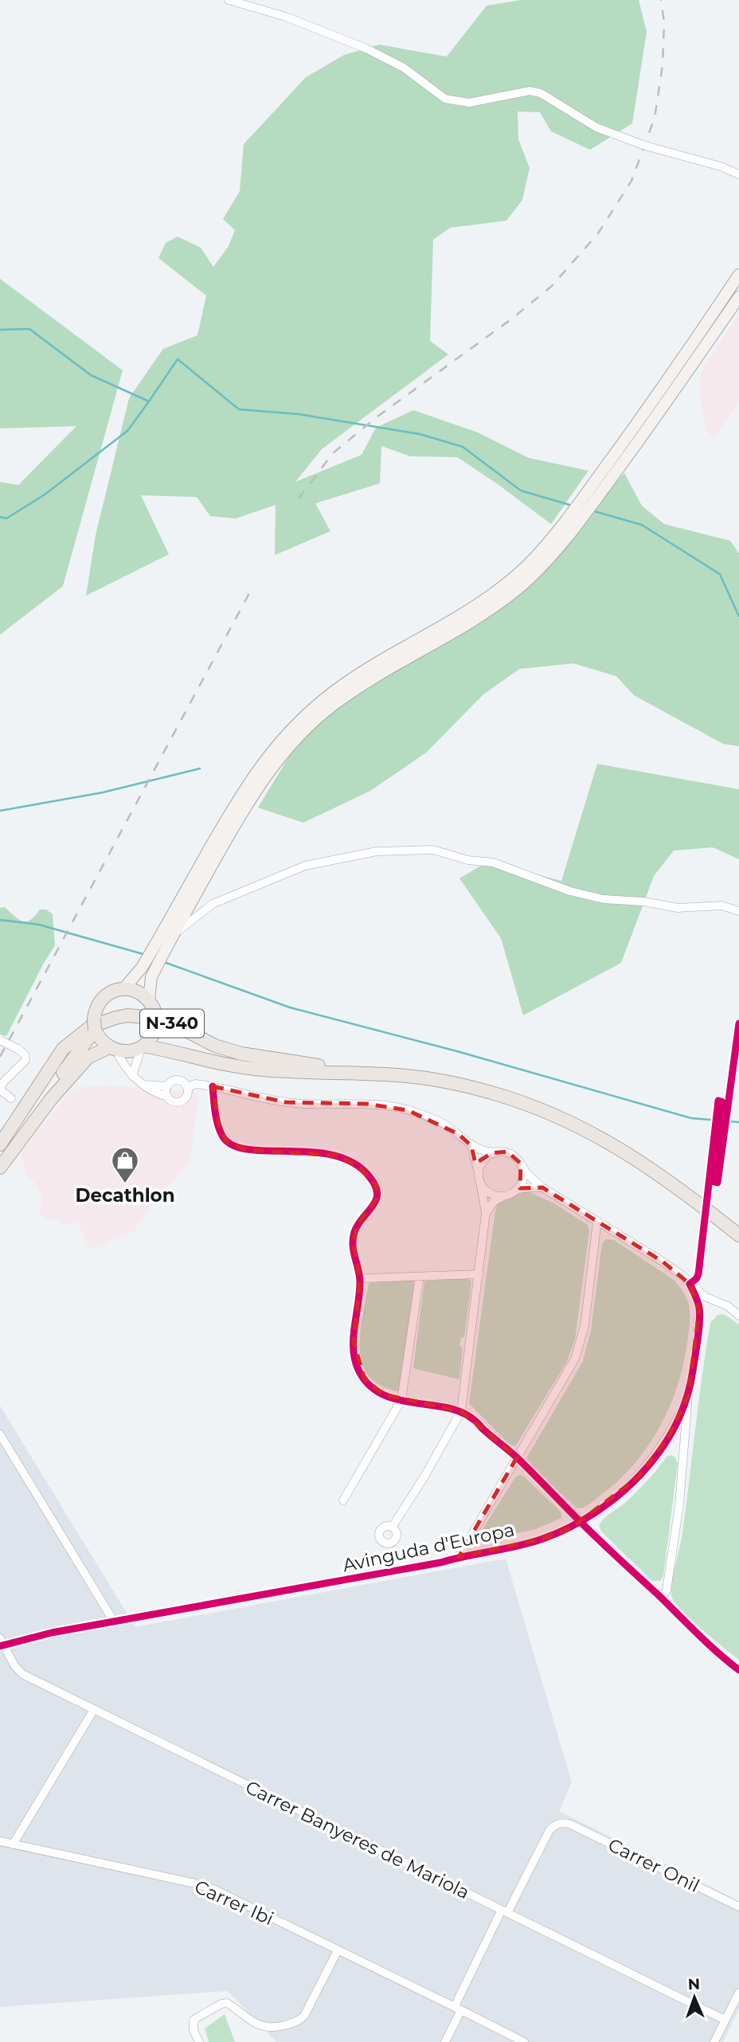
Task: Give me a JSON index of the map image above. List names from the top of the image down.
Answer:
{
  "streets": {
    "main road": ["N-340"],
    "street": [
      "Avinguda d'Europa",
      "Carrer Banyeres de Mariola",
      "Carrer Onil",
      "Carrer Ibi"
    ]
  },
  "crossings": [
    ["Avinguda d'Europa", "Carrer Banyeres de Mariola"],
    ["Carrer Banyeres de Mariola", "Carrer Onil"]
  ],
  "places": {
    "shop": ["Decathlon"]
  },
  "north": "top"
}
